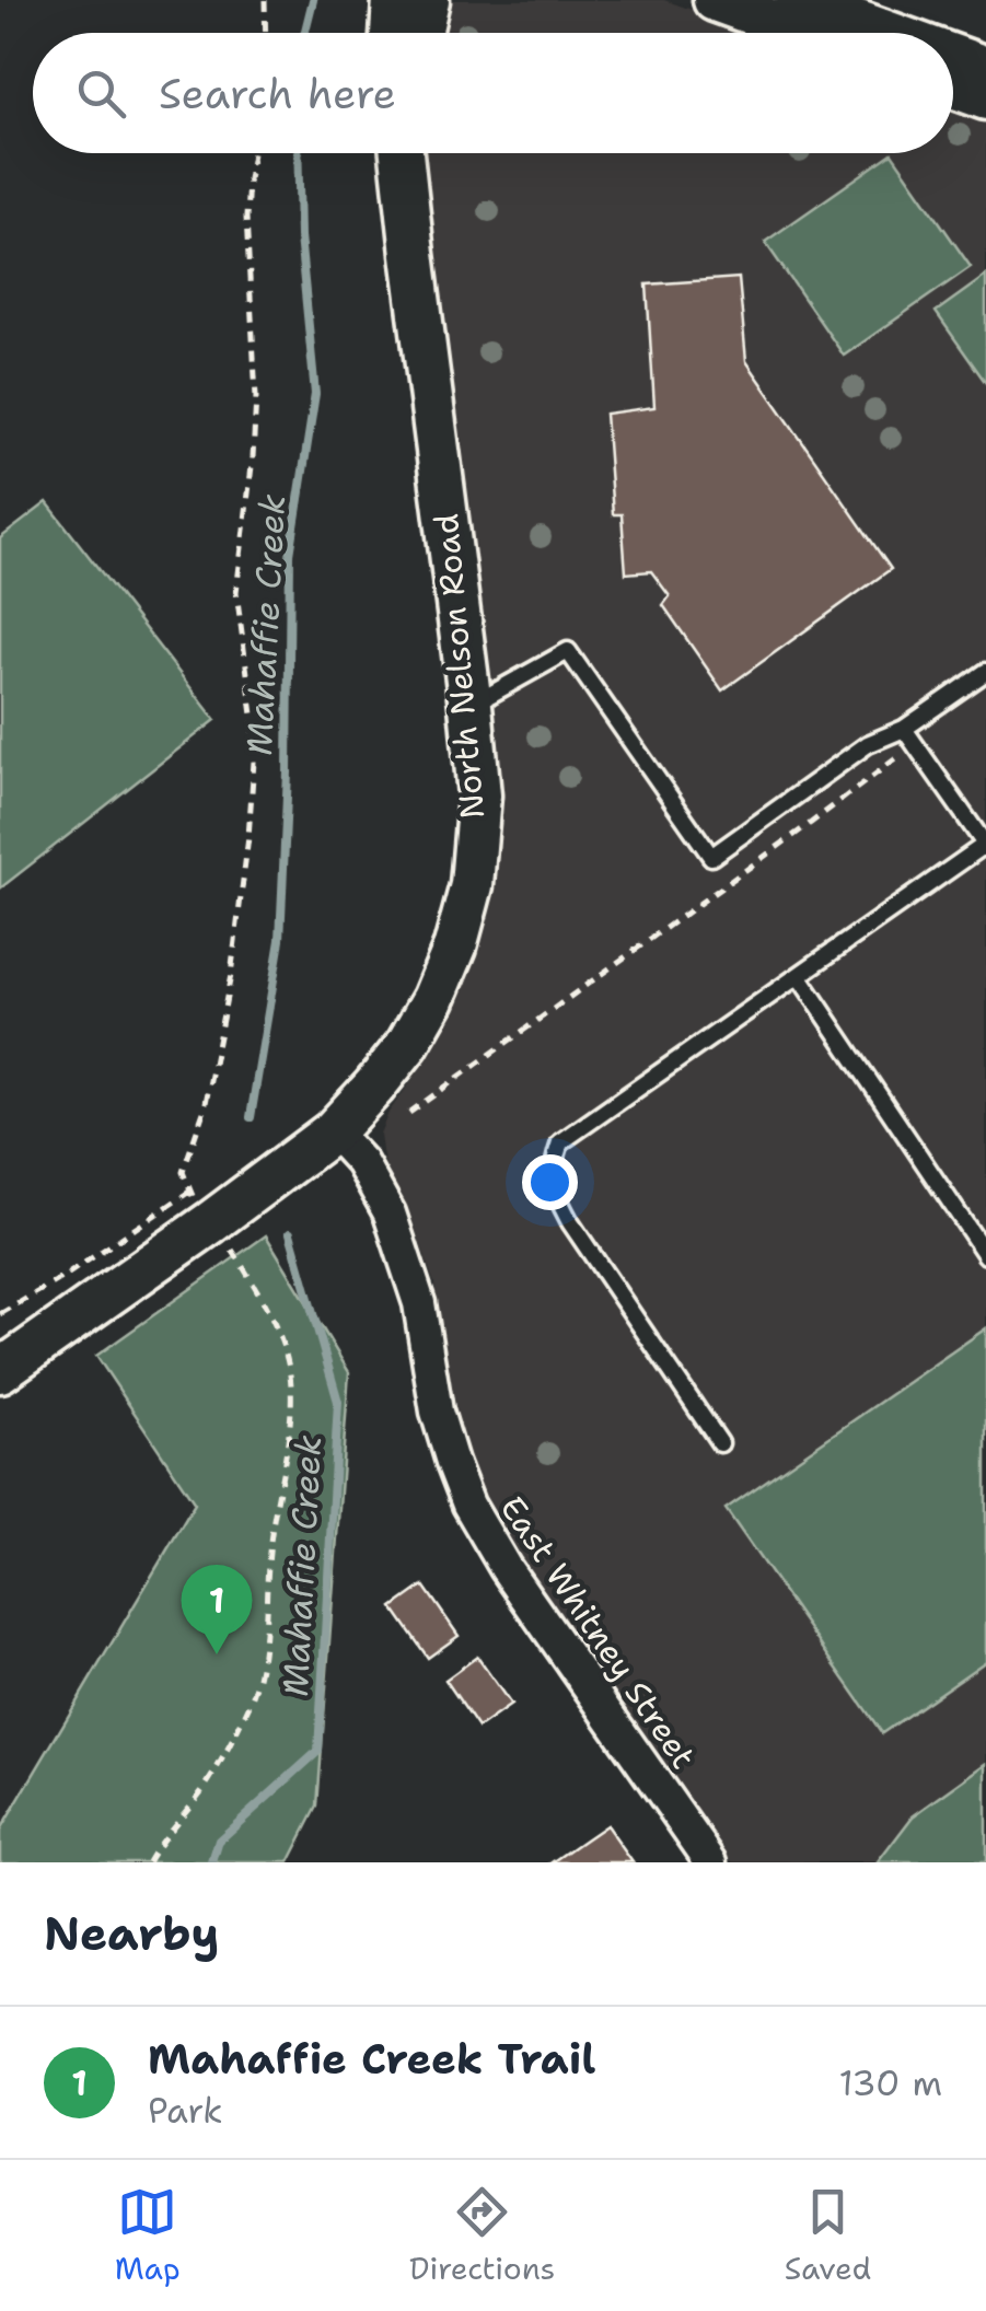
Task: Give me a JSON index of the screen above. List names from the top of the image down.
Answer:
{
  "streets": {
    "street": ["North Nelson Road", "East Whitney Street"]
  },
  "crossings": [
    ["North Nelson Road", "East Whitney Street"]
  ],
  "water": ["Mahaffie Creek"],
  "page": {
    "search": "Search here",
    "pins": "1",
    "heading": "Nearby",
    "list": [
      {
        "mark": "1",
        "name": "Mahaffie Creek Trail",
        "note": "Park",
        "value": "130 m"
      }
    ],
    "nav": ["Map", "Directions", "Saved"]
  }
}
